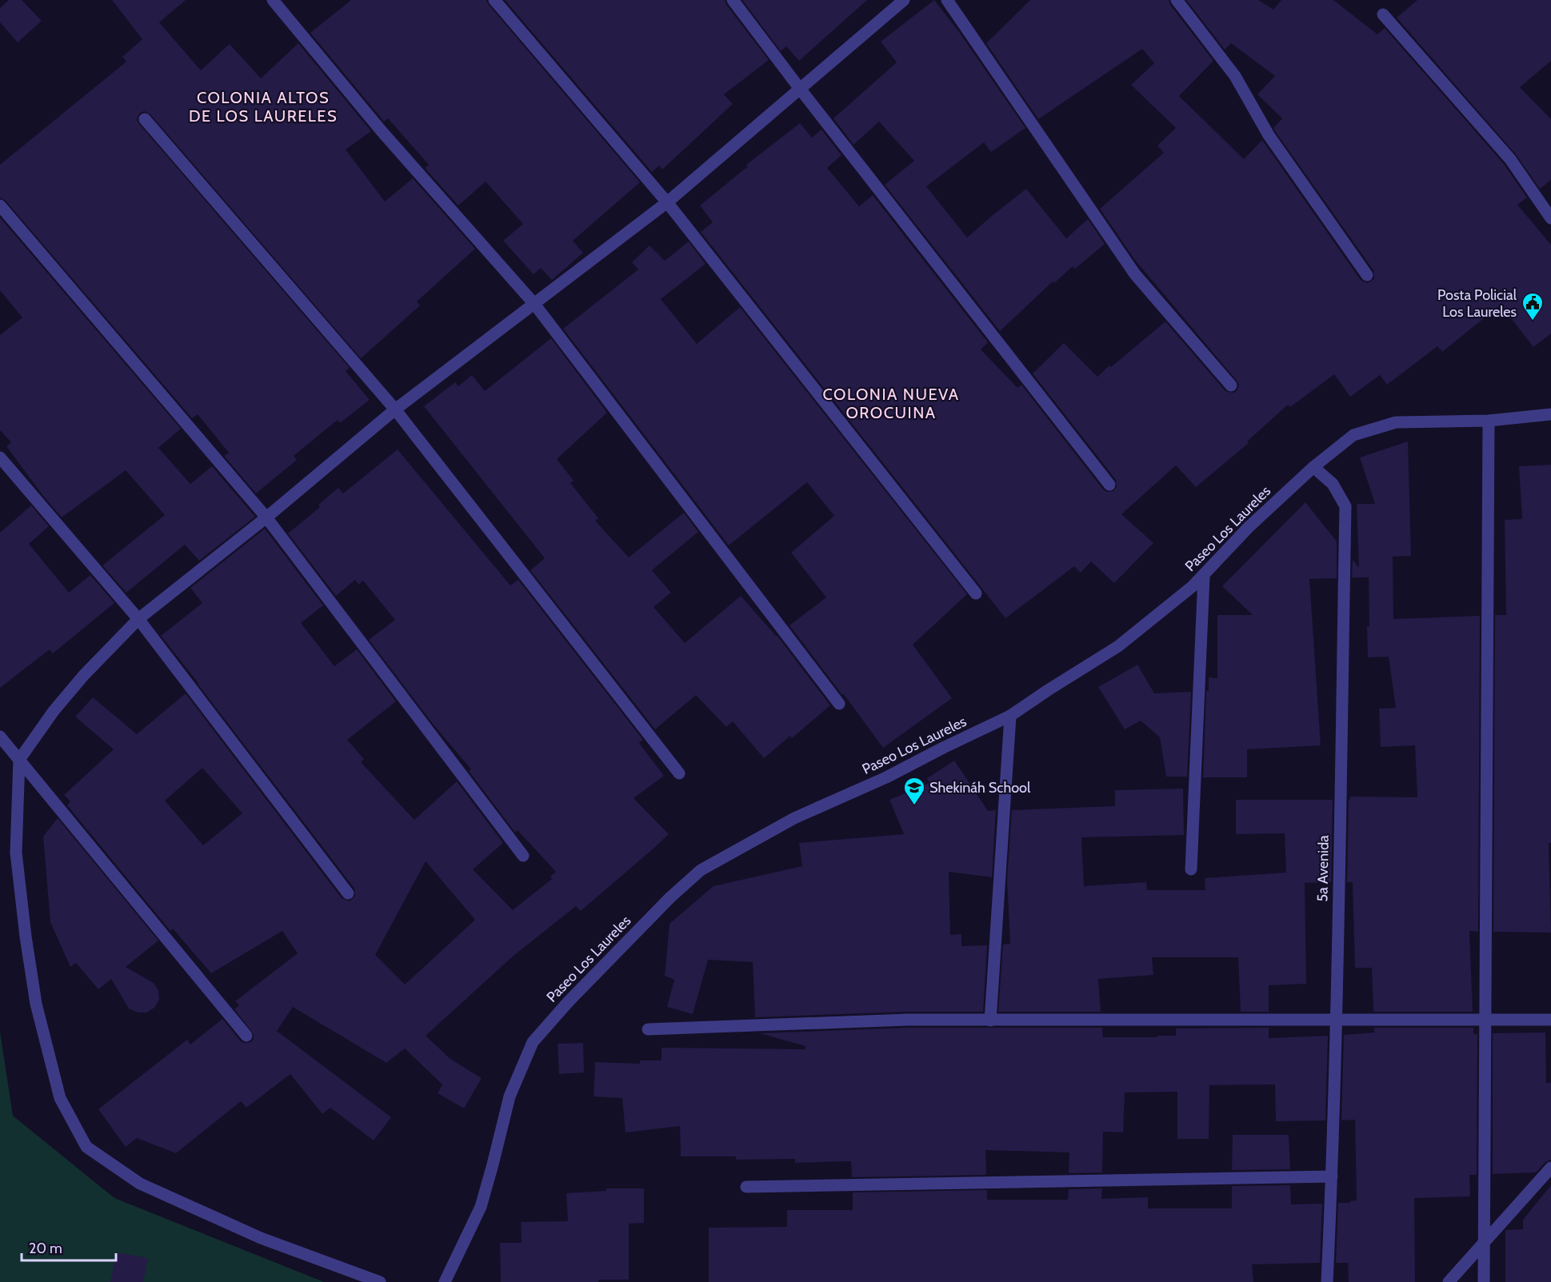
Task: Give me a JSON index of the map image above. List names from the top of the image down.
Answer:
{
  "streets": {
    "street": ["Paseo Los Laureles", "5a Avenida"]
  },
  "crossings": [
    ["Paseo Los Laureles", "5a Avenida"]
  ],
  "districts": ["COLONIA ALTOS DE LOS LAURELES", "COLONIA NUEVA OROCUINA"],
  "places": {
    "public building": ["Posta Policial Los Laureles"],
    "school or university": ["Shekináh School"]
  },
  "scale_bar": "20 m"
}
